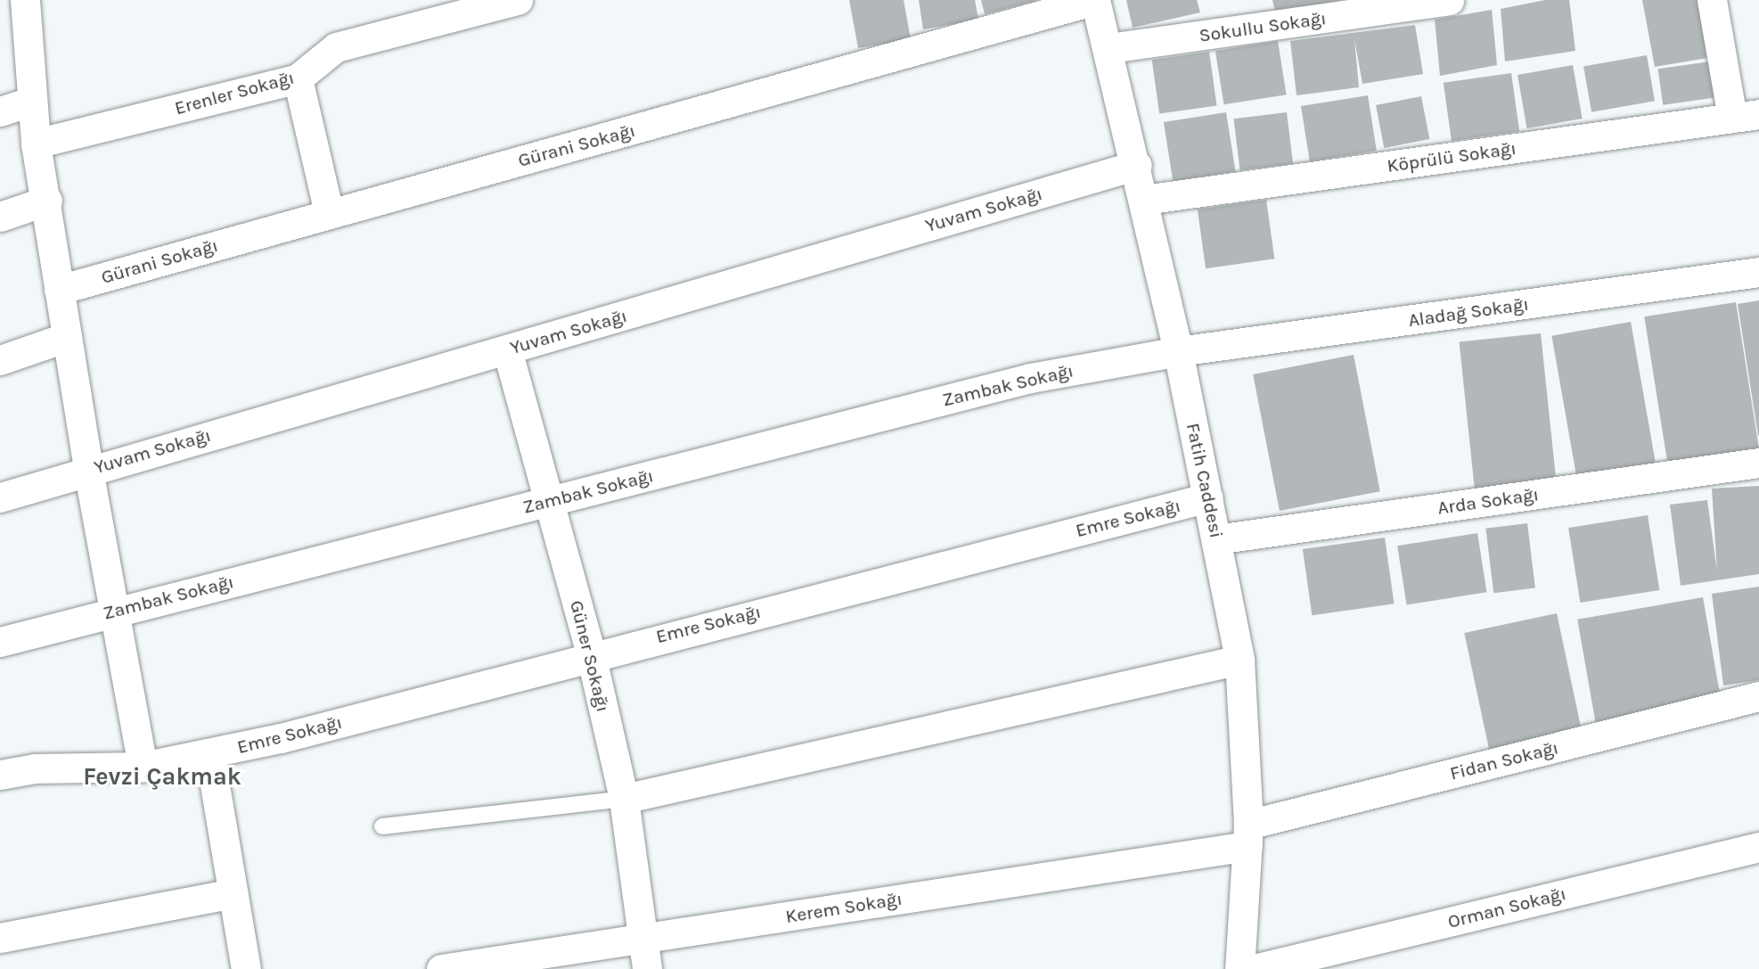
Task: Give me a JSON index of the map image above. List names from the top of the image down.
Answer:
{
  "streets": {
    "street": [
      "Sokullu Sokağı",
      "Erenler Sokağı",
      "Gürani Sokağı",
      "Köprülü Sokağı",
      "Yuvam Sokağı",
      "Aladağ Sokağı",
      "Zambak Sokağı",
      "Fatih Caddesi",
      "Arda Sokağı",
      "Emre Sokağı",
      "Güner Sokağı",
      "Fidan Sokağı",
      "Kerem Sokağı",
      "Orman Sokağı"
    ]
  },
  "crossings": [
    ["Sokullu Sokağı", "Fatih Caddesi"],
    ["Gürani Sokağı", "Fatih Caddesi"],
    ["Köprülü Sokağı", "Fatih Caddesi"],
    ["Yuvam Sokağı", "Fatih Caddesi"],
    ["Yuvam Sokağı", "Güner Sokağı"],
    ["Aladağ Sokağı", "Zambak Sokağı"],
    ["Aladağ Sokağı", "Fatih Caddesi"],
    ["Zambak Sokağı", "Fatih Caddesi"],
    ["Zambak Sokağı", "Güner Sokağı"],
    ["Fatih Caddesi", "Arda Sokağı"],
    ["Fatih Caddesi", "Emre Sokağı"],
    ["Fatih Caddesi", "Fidan Sokağı"],
    ["Fatih Caddesi", "Kerem Sokağı"],
    ["Emre Sokağı", "Güner Sokağı"],
    ["Güner Sokağı", "Kerem Sokağı"],
    ["Fidan Sokağı", "Kerem Sokağı"]
  ],
  "districts": ["Fevzi Çakmak"]
}
